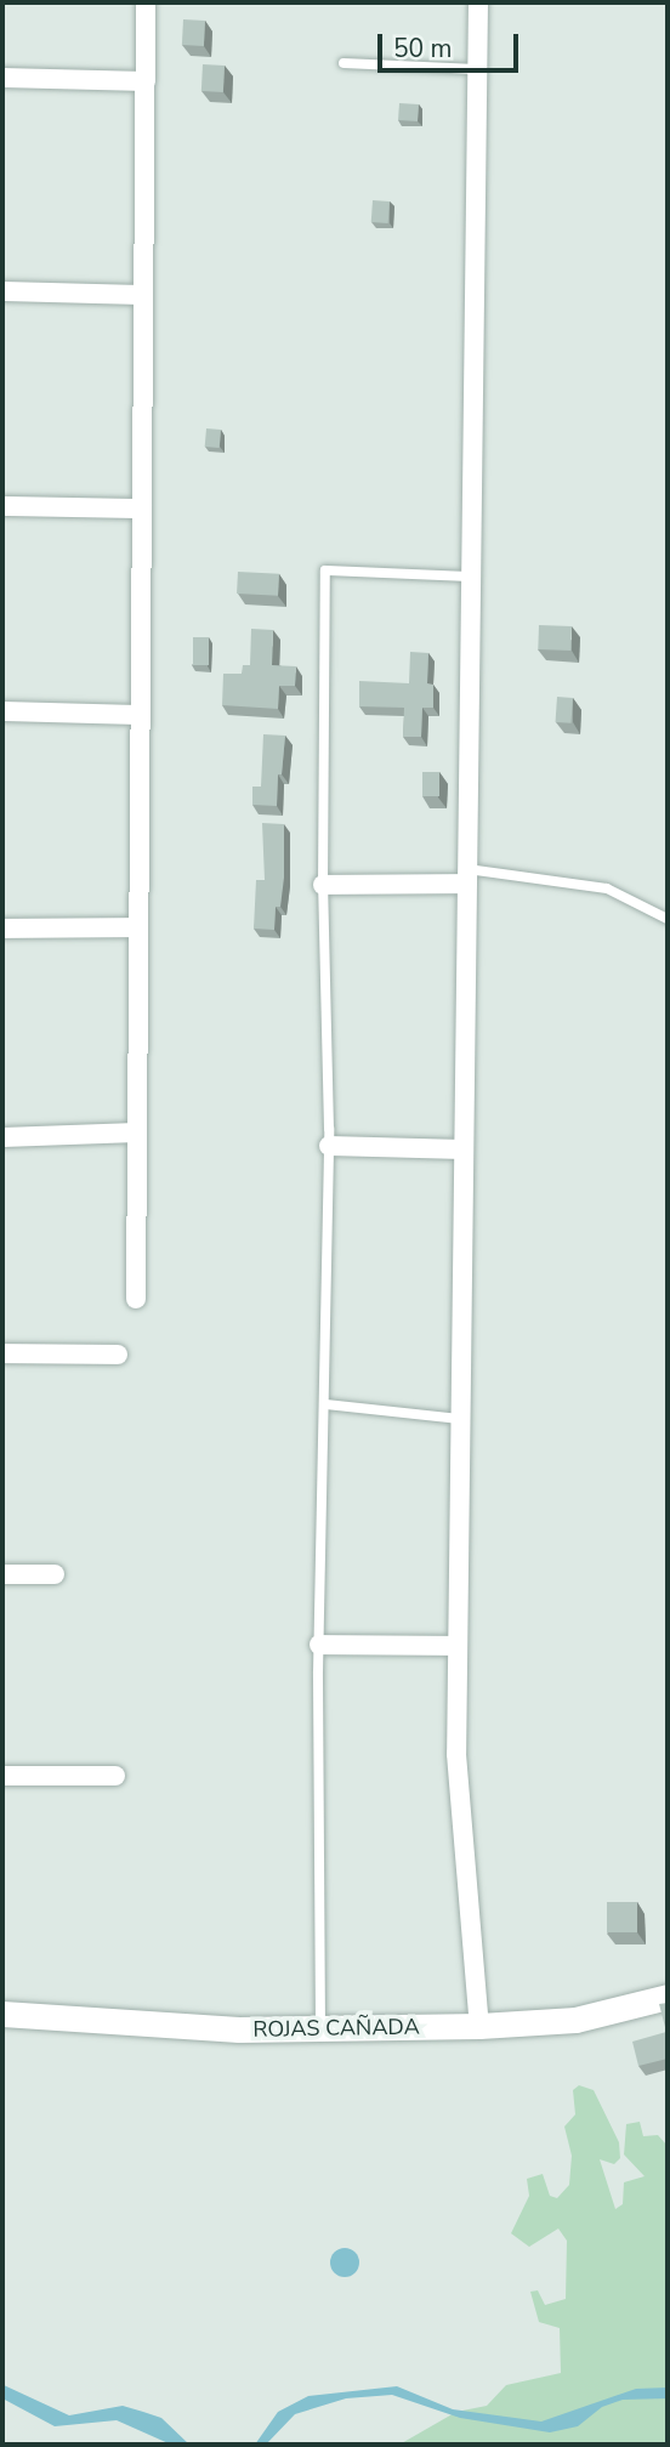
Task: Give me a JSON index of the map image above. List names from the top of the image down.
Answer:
{
  "streets": {
    "main road": ["ROJAS CAÑADA"]
  },
  "scale_bar": "50 m"
}
